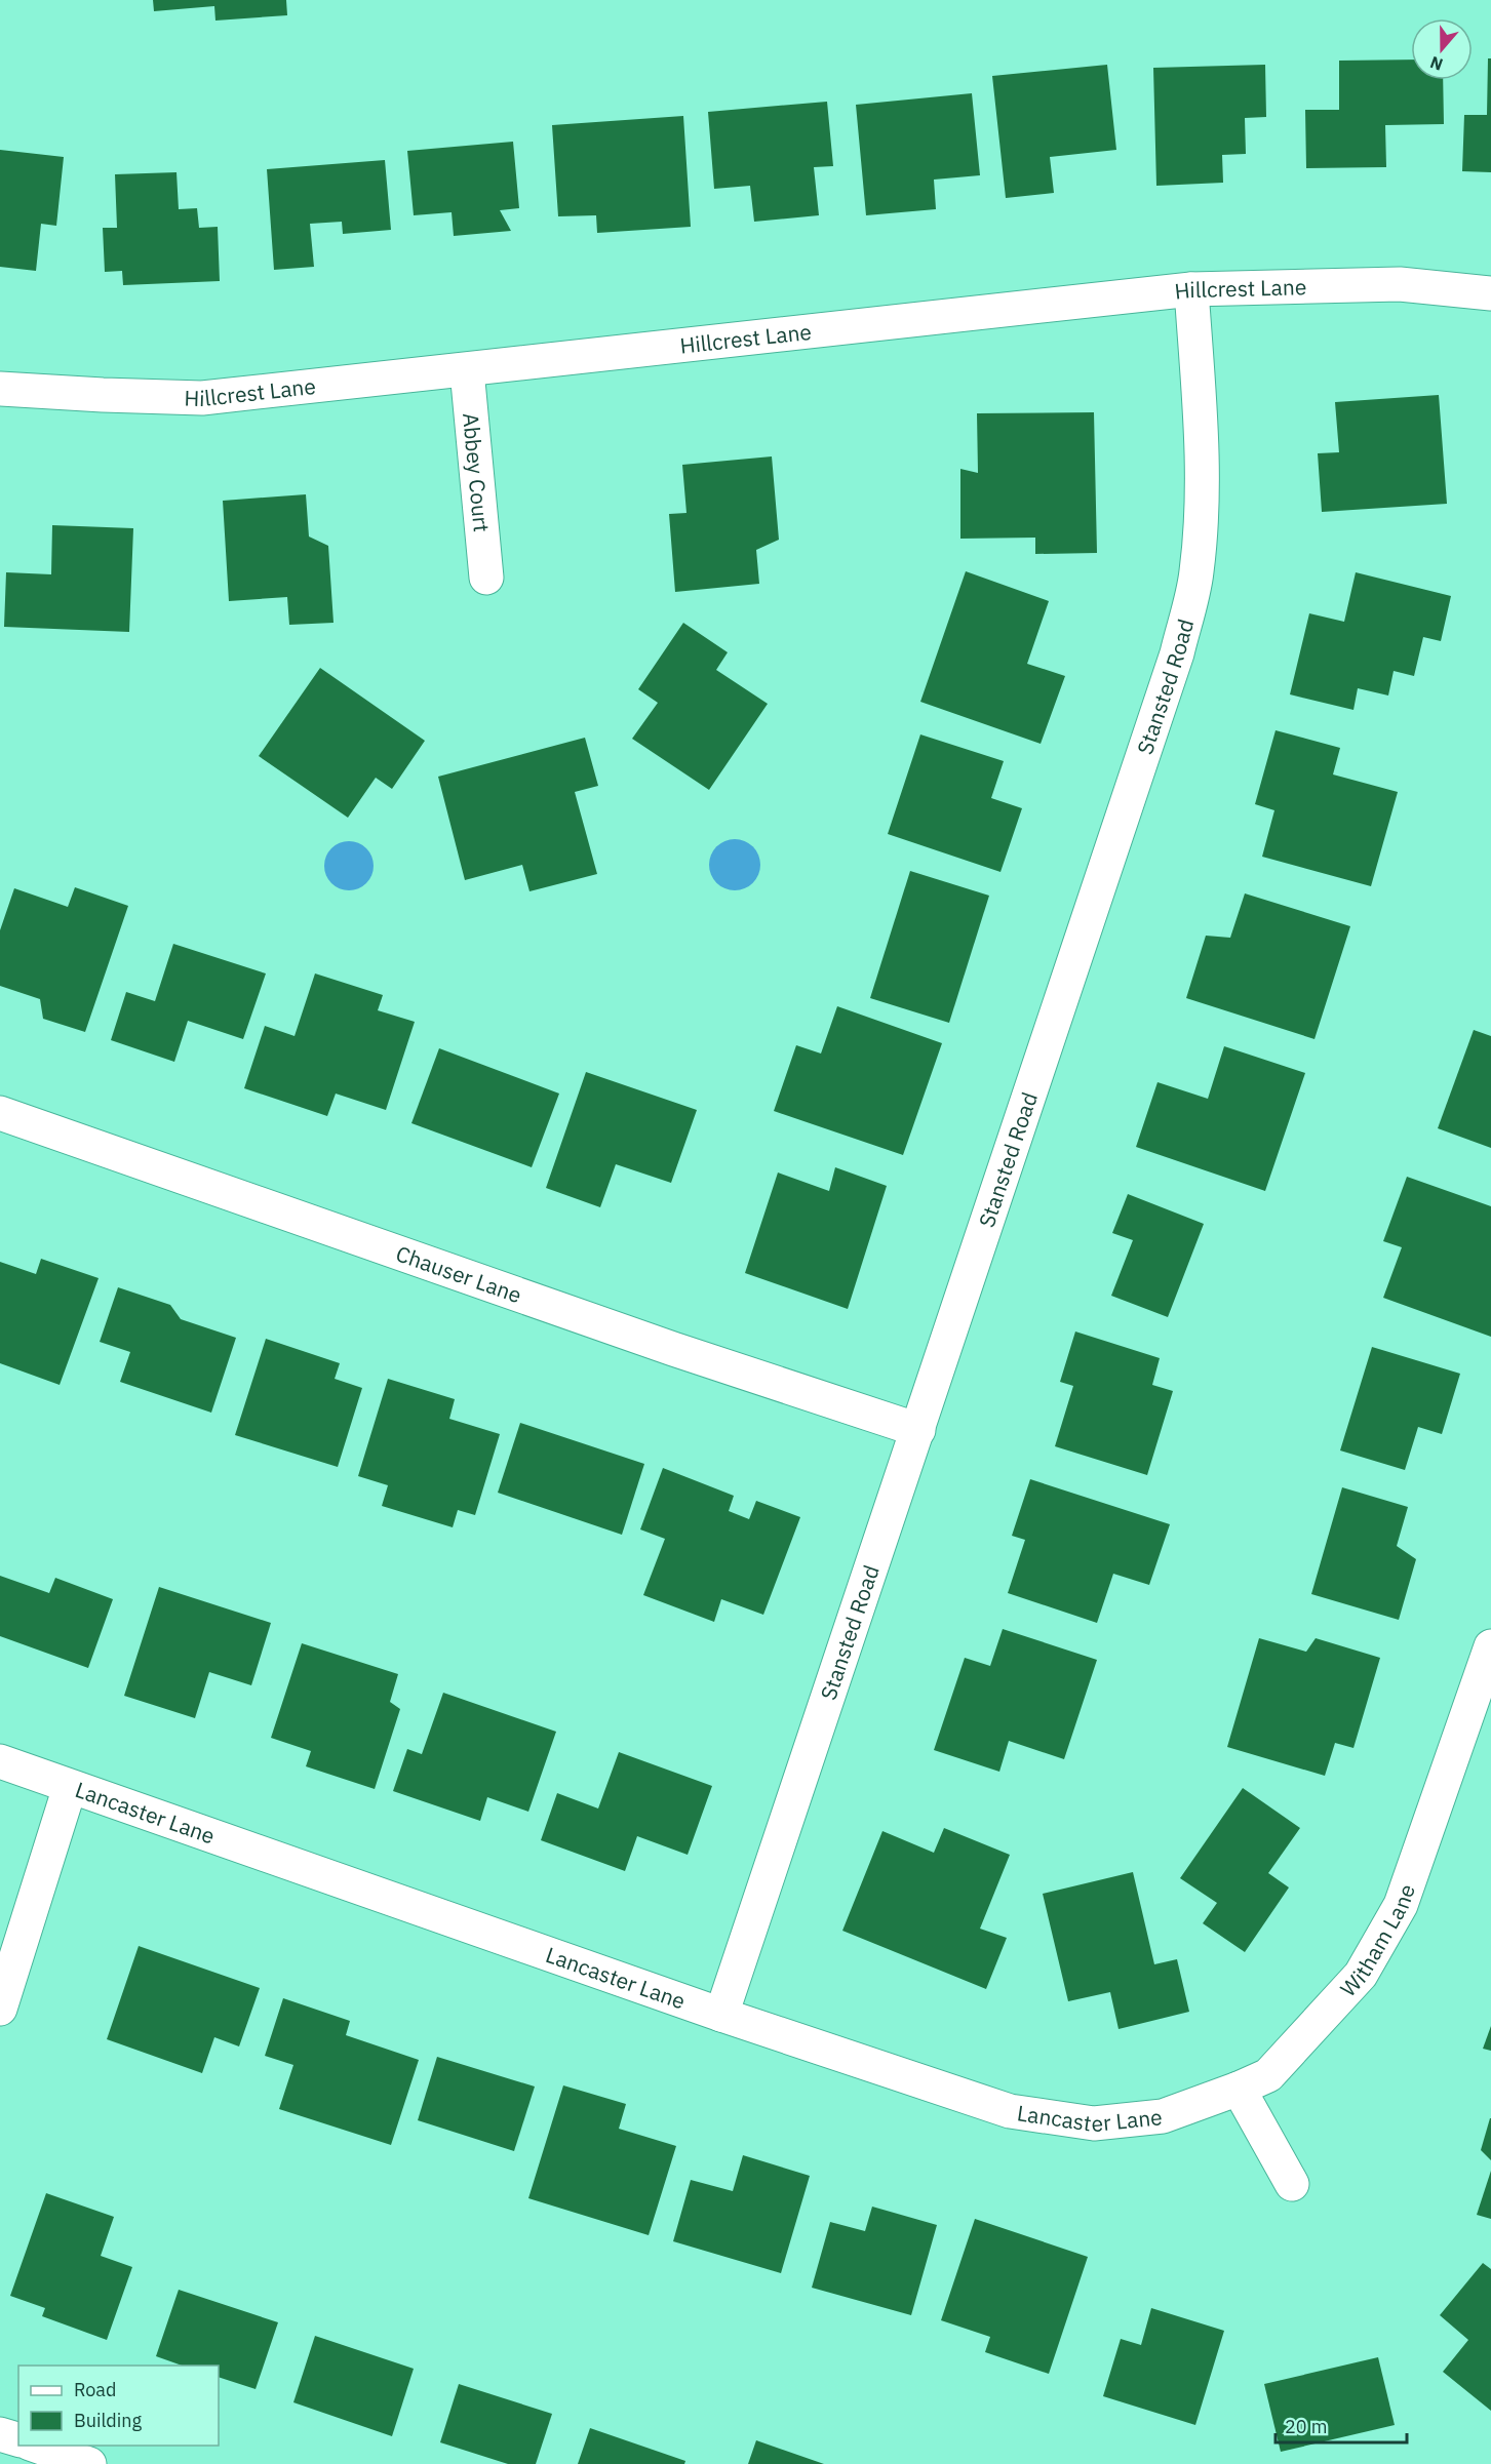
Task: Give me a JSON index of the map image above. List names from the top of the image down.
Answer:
{
  "streets": {
    "street": [
      "Hillcrest Lane",
      "Abbey Court",
      "Stansted Road",
      "Chauser Lane",
      "Lancaster Lane",
      "Witham Lane"
    ]
  },
  "crossings": [
    ["Hillcrest Lane", "Abbey Court"],
    ["Hillcrest Lane", "Stansted Road"],
    ["Stansted Road", "Chauser Lane"],
    ["Stansted Road", "Lancaster Lane"],
    ["Lancaster Lane", "Witham Lane"]
  ],
  "legend": ["Road", "Building"],
  "scale_bar": "20 m",
  "north": "bottom"
}
